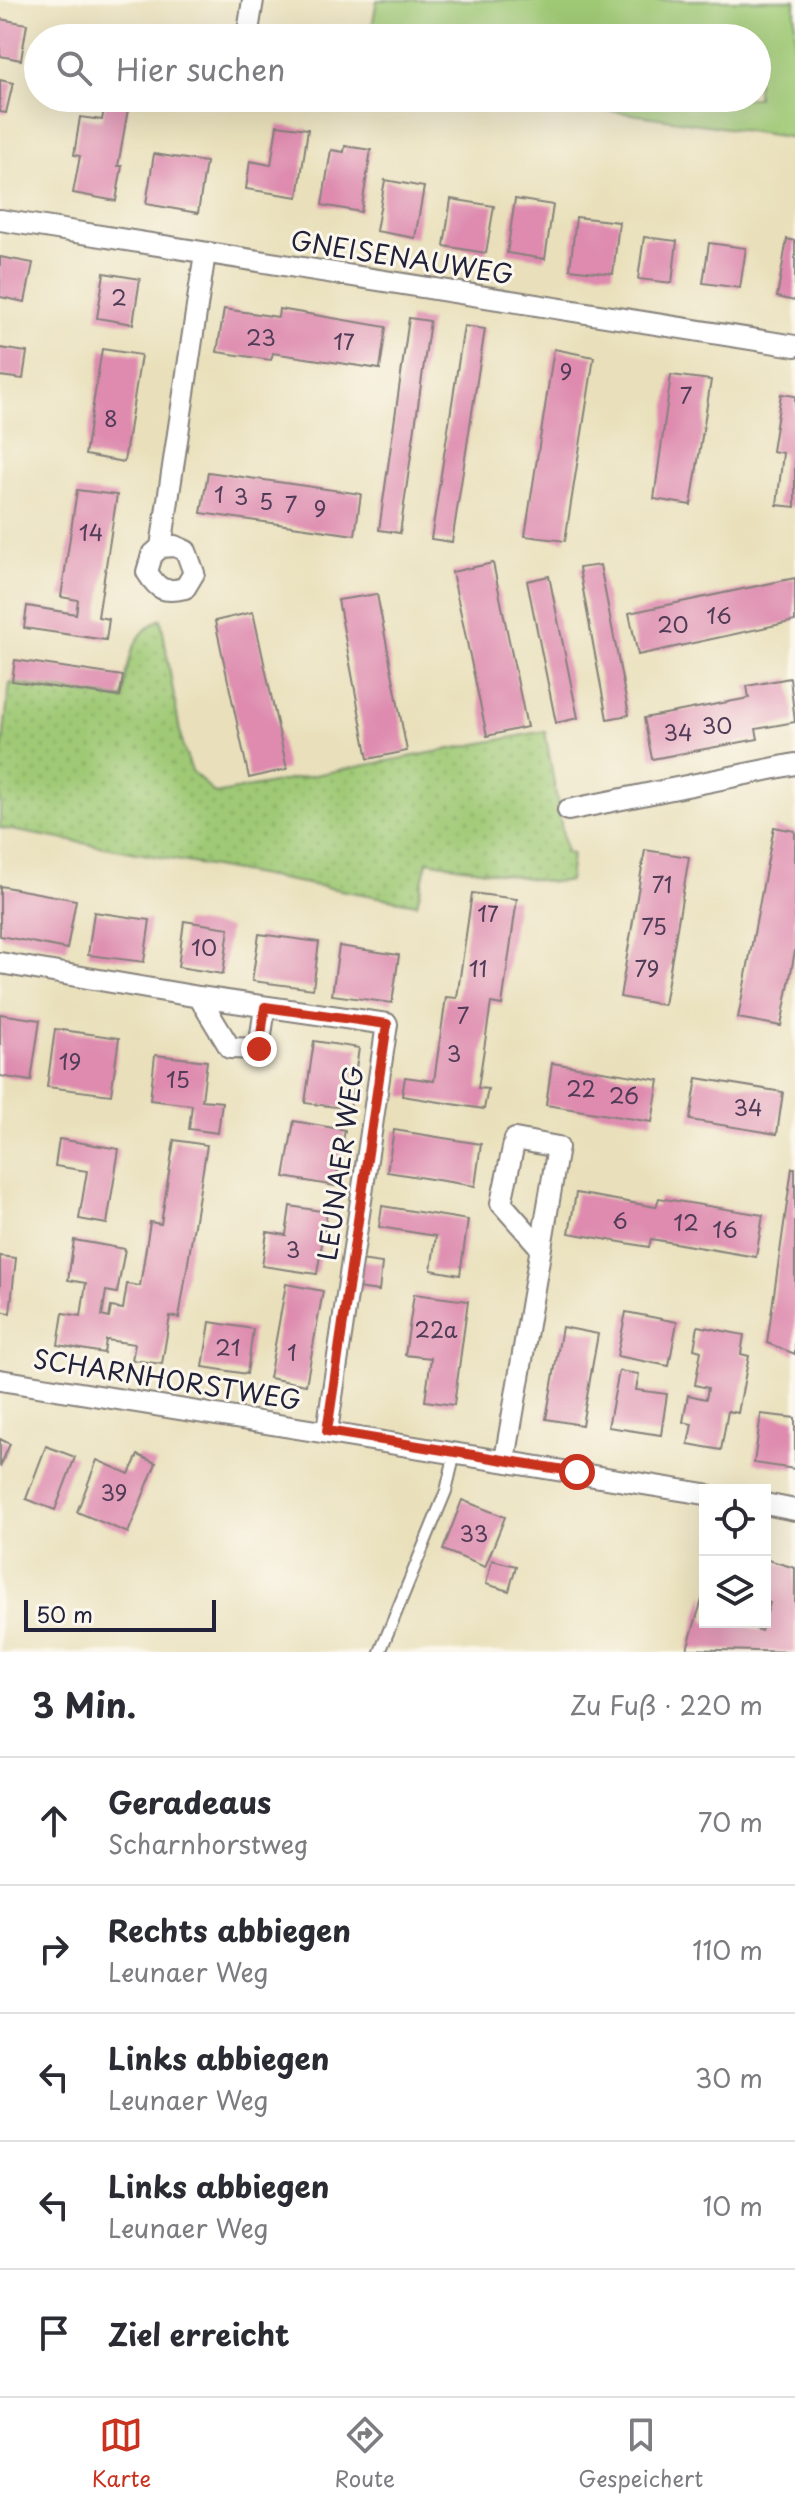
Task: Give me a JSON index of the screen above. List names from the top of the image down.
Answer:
{
  "streets": {
    "street": ["GNEISENAUWEG", "LEUNAER WEG", "SCHARNHORSTWEG"]
  },
  "crossings": [
    ["LEUNAER WEG", "SCHARNHORSTWEG"]
  ],
  "house_numbers": [
    "2",
    "23",
    "17",
    "9",
    "7",
    "8",
    "1",
    "3",
    "5",
    "7",
    "9",
    "14",
    "16",
    "20",
    "30",
    "34",
    "71",
    "17",
    "75",
    "10",
    "11",
    "79",
    "7",
    "3",
    "19",
    "15",
    "22",
    "26",
    "34",
    "6",
    "12",
    "16",
    "3",
    "22a",
    "21",
    "1",
    "39",
    "33"
  ],
  "scale_bar": "50 m",
  "page": {
    "search": "Hier suchen",
    "scale": "50 m",
    "heading": ["3 Min.", "Zu Fuß · 220 m"],
    "list": [
      ["Geradeaus", "Scharnhorstweg", "70 m"],
      ["Rechts abbiegen", "Leunaer Weg", "110 m"],
      ["Links abbiegen", "Leunaer Weg", "30 m"],
      ["Links abbiegen", "Leunaer Weg", "10 m"],
      "Ziel erreicht"
    ],
    "nav": ["Karte", "Route", "Gespeichert"]
  }
}
